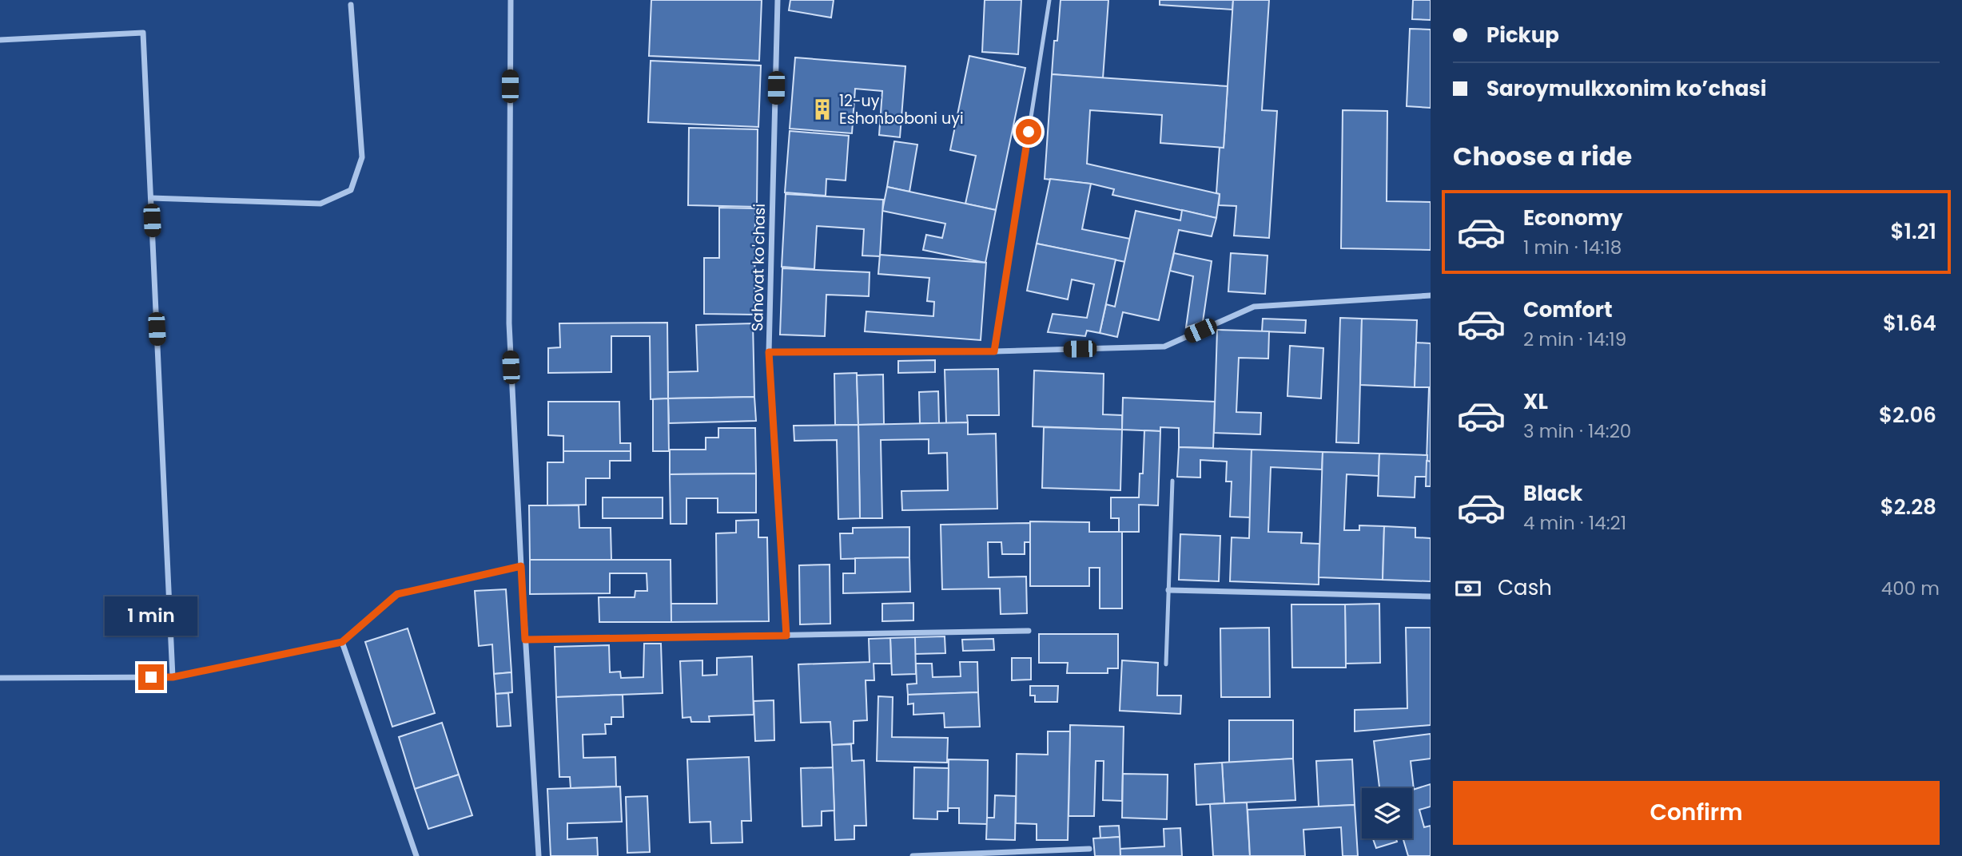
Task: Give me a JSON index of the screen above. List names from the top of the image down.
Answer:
{
  "streets": {
    "street": ["Sahovat ko'chasi"]
  },
  "places": {
    "building": ["12-uy Eshonboboni uyi"]
  },
  "page": {
    "banner": ["Pickup", "Saroymulkxonim ko’chasi"],
    "heading": "Choose a ride",
    "list": [
      {
        "name": "Economy",
        "note": "1 min · 14:18",
        "value": "$1.21"
      },
      {
        "name": "Comfort",
        "note": "2 min · 14:19",
        "value": "$1.64"
      },
      {
        "name": "XL",
        "note": "3 min · 14:20",
        "value": "$2.06"
      },
      {
        "name": "Black",
        "note": "4 min · 14:21",
        "value": "$2.28"
      }
    ],
    "pay": ["Cash", "400 m"],
    "bubble": "1 min",
    "buttons": "Confirm"
  }
}
